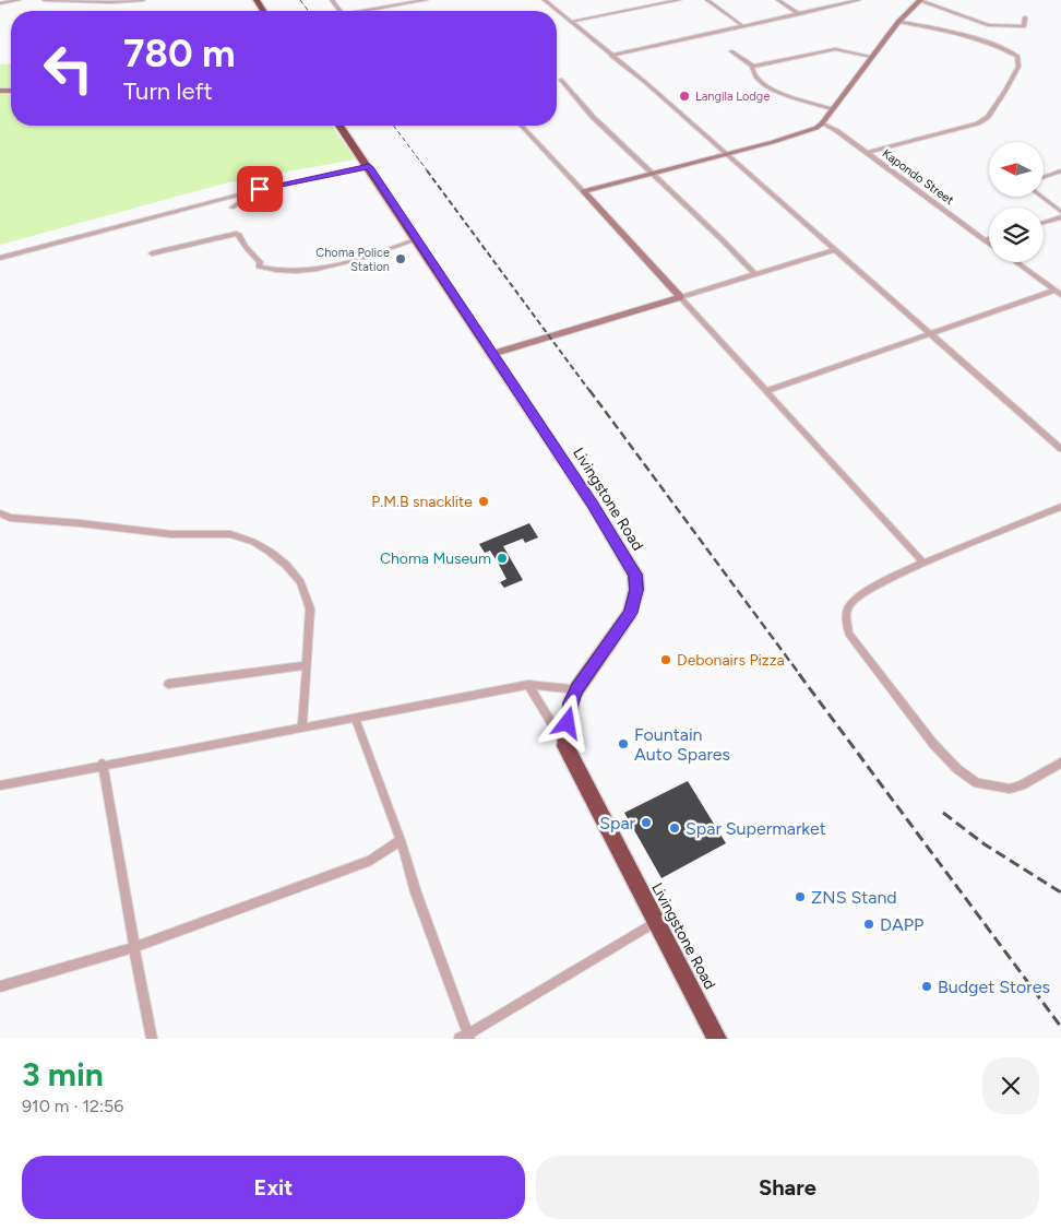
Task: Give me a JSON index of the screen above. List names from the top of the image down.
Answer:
{
  "streets": {
    "highway": ["Livingstone Road"],
    "street": ["Kapondo Street"]
  },
  "places": [
    "Langila Lodge",
    "Choma Police Station",
    "P.M.B snacklite",
    "Choma Museum",
    "Debonairs Pizza",
    "Fountain Auto Spares",
    "Spar",
    "Spar Supermarket",
    "ZNS Stand",
    "DAPP",
    "Budget Stores"
  ],
  "north": "left",
  "page": {
    "turn": ["780 m", "Turn left"],
    "heading": ["3 min", "910 m · 12:56"],
    "buttons": ["Exit", "Share"]
  }
}
